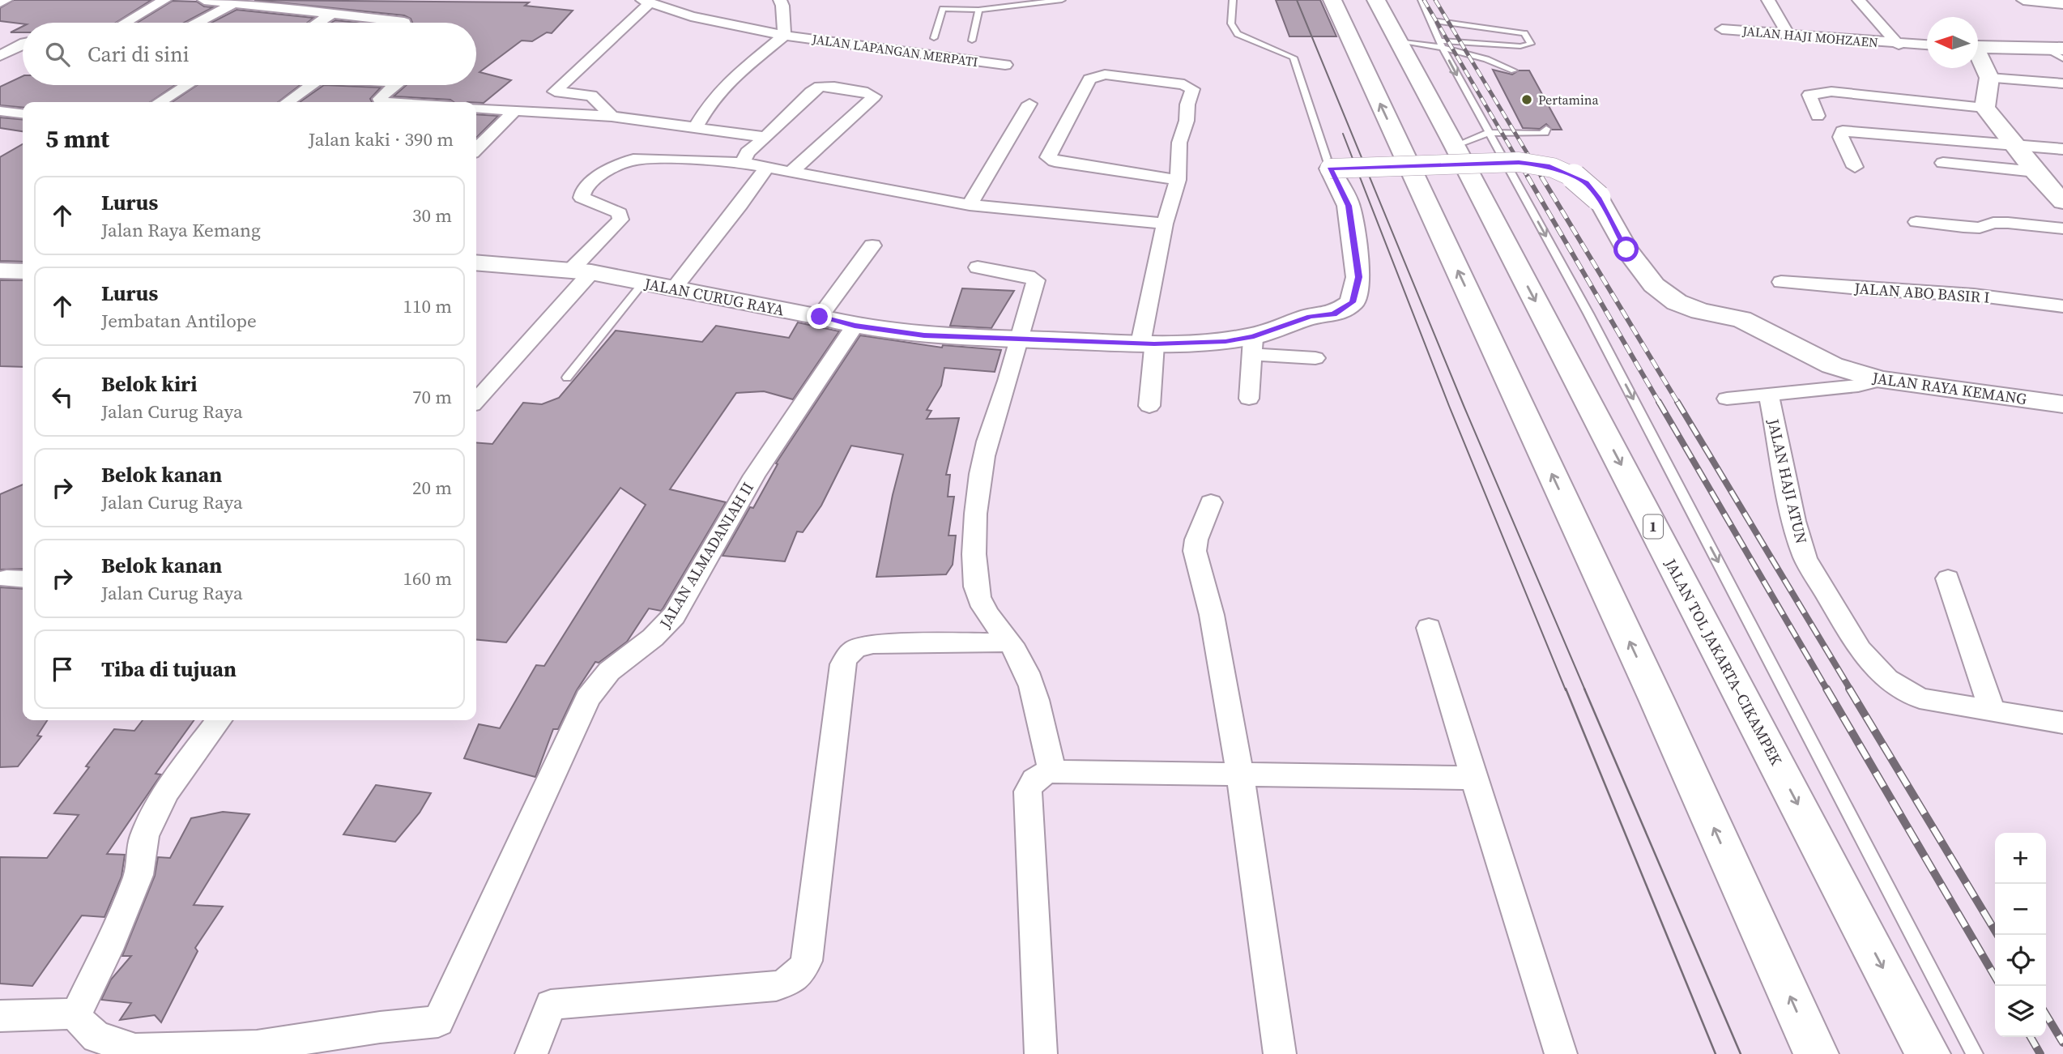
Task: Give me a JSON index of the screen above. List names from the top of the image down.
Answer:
{
  "streets": {
    "main road": [
      "JALAN CURUG RAYA",
      "JALAN RAYA KEMANG",
      "1",
      "JALAN TOL JAKARTA–CIKAMPEK"
    ],
    "street": [
      "JALAN HAJI MOHZAEN",
      "JALAN LAPANGAN MERPATI",
      "JALAN ABO BASIR I",
      "JALAN HAJI ATUN",
      "JALAN ALMADANIAH II"
    ]
  },
  "crossings": [
    ["JALAN CURUG RAYA", "JALAN RAYA KEMANG"],
    ["JALAN CURUG RAYA", "JALAN ALMADANIAH II"],
    ["JALAN RAYA KEMANG", "JALAN HAJI ATUN"]
  ],
  "places": ["Pertamina"],
  "north": "left",
  "page": {
    "search": "Cari di sini",
    "heading": ["5 mnt", "Jalan kaki · 390 m"],
    "list": [
      ["Lurus", "Jalan Raya Kemang", "30 m"],
      ["Lurus", "Jembatan Antilope", "110 m"],
      ["Belok kiri", "Jalan Curug Raya", "70 m"],
      ["Belok kanan", "Jalan Curug Raya", "20 m"],
      ["Belok kanan", "Jalan Curug Raya", "160 m"],
      "Tiba di tujuan"
    ],
    "map_buttons": ["+", "−"]
  }
}
